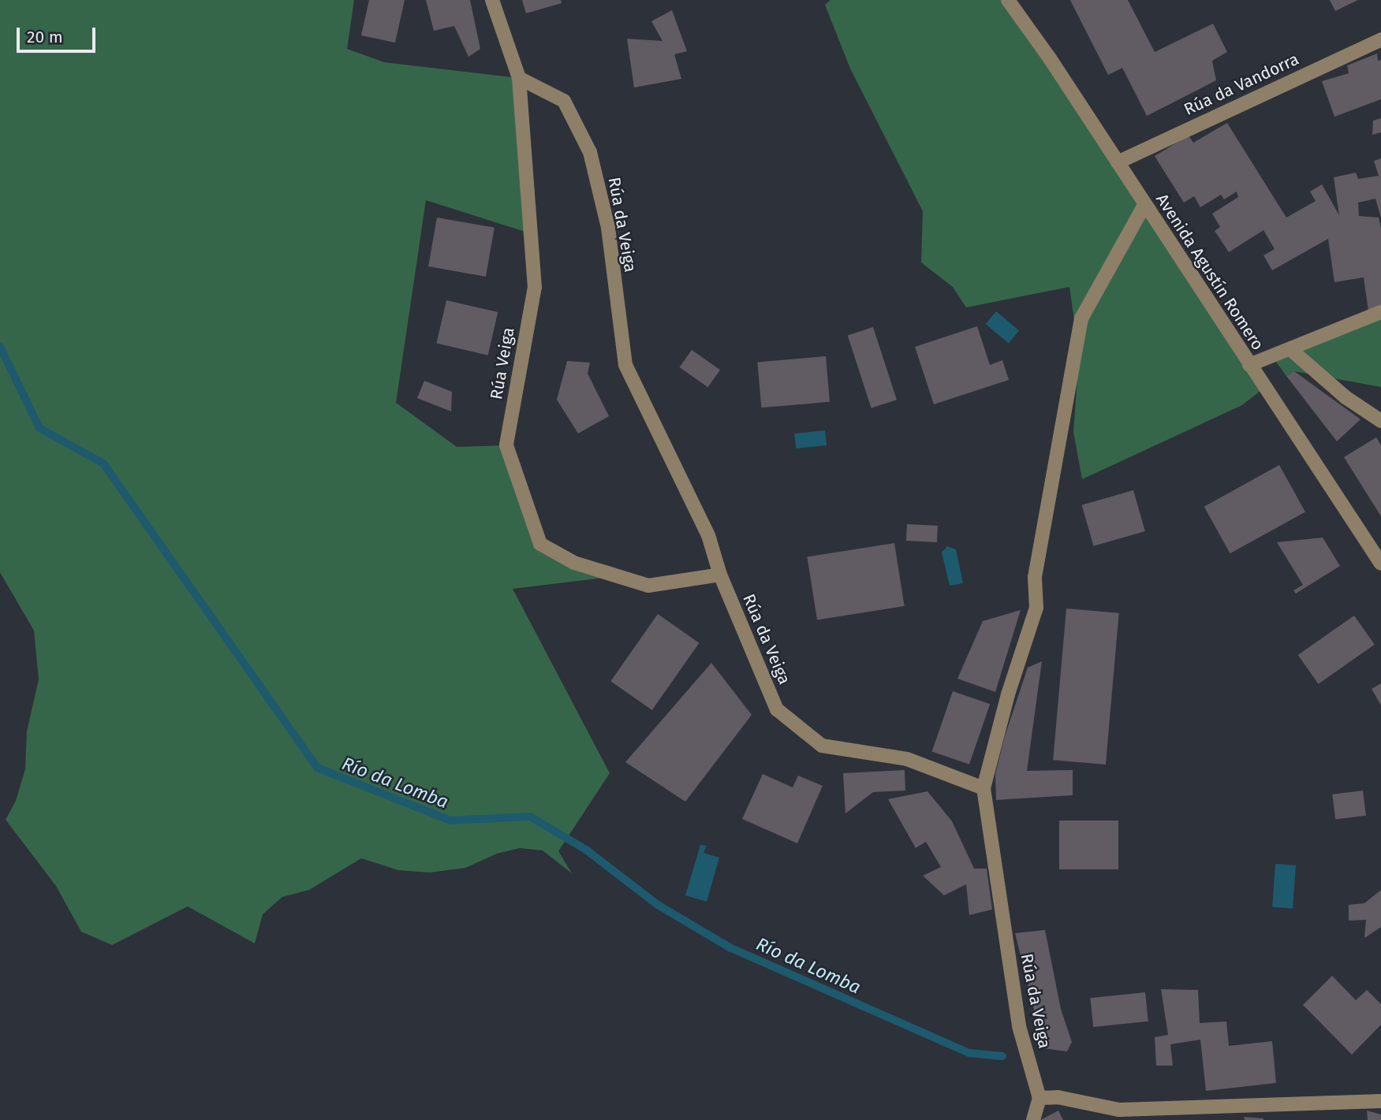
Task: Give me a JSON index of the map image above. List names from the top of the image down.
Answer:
{
  "streets": {
    "street": [
      "Rúa da Vandorra",
      "Rúa da Veiga",
      "Avenida Agustín Romero",
      "Rúa Veiga"
    ]
  },
  "crossings": [
    ["Rúa da Vandorra", "Avenida Agustín Romero"],
    ["Rúa da Veiga", "Rúa Veiga"]
  ],
  "water": ["Río da Lomba"],
  "scale_bar": "20 m"
}
